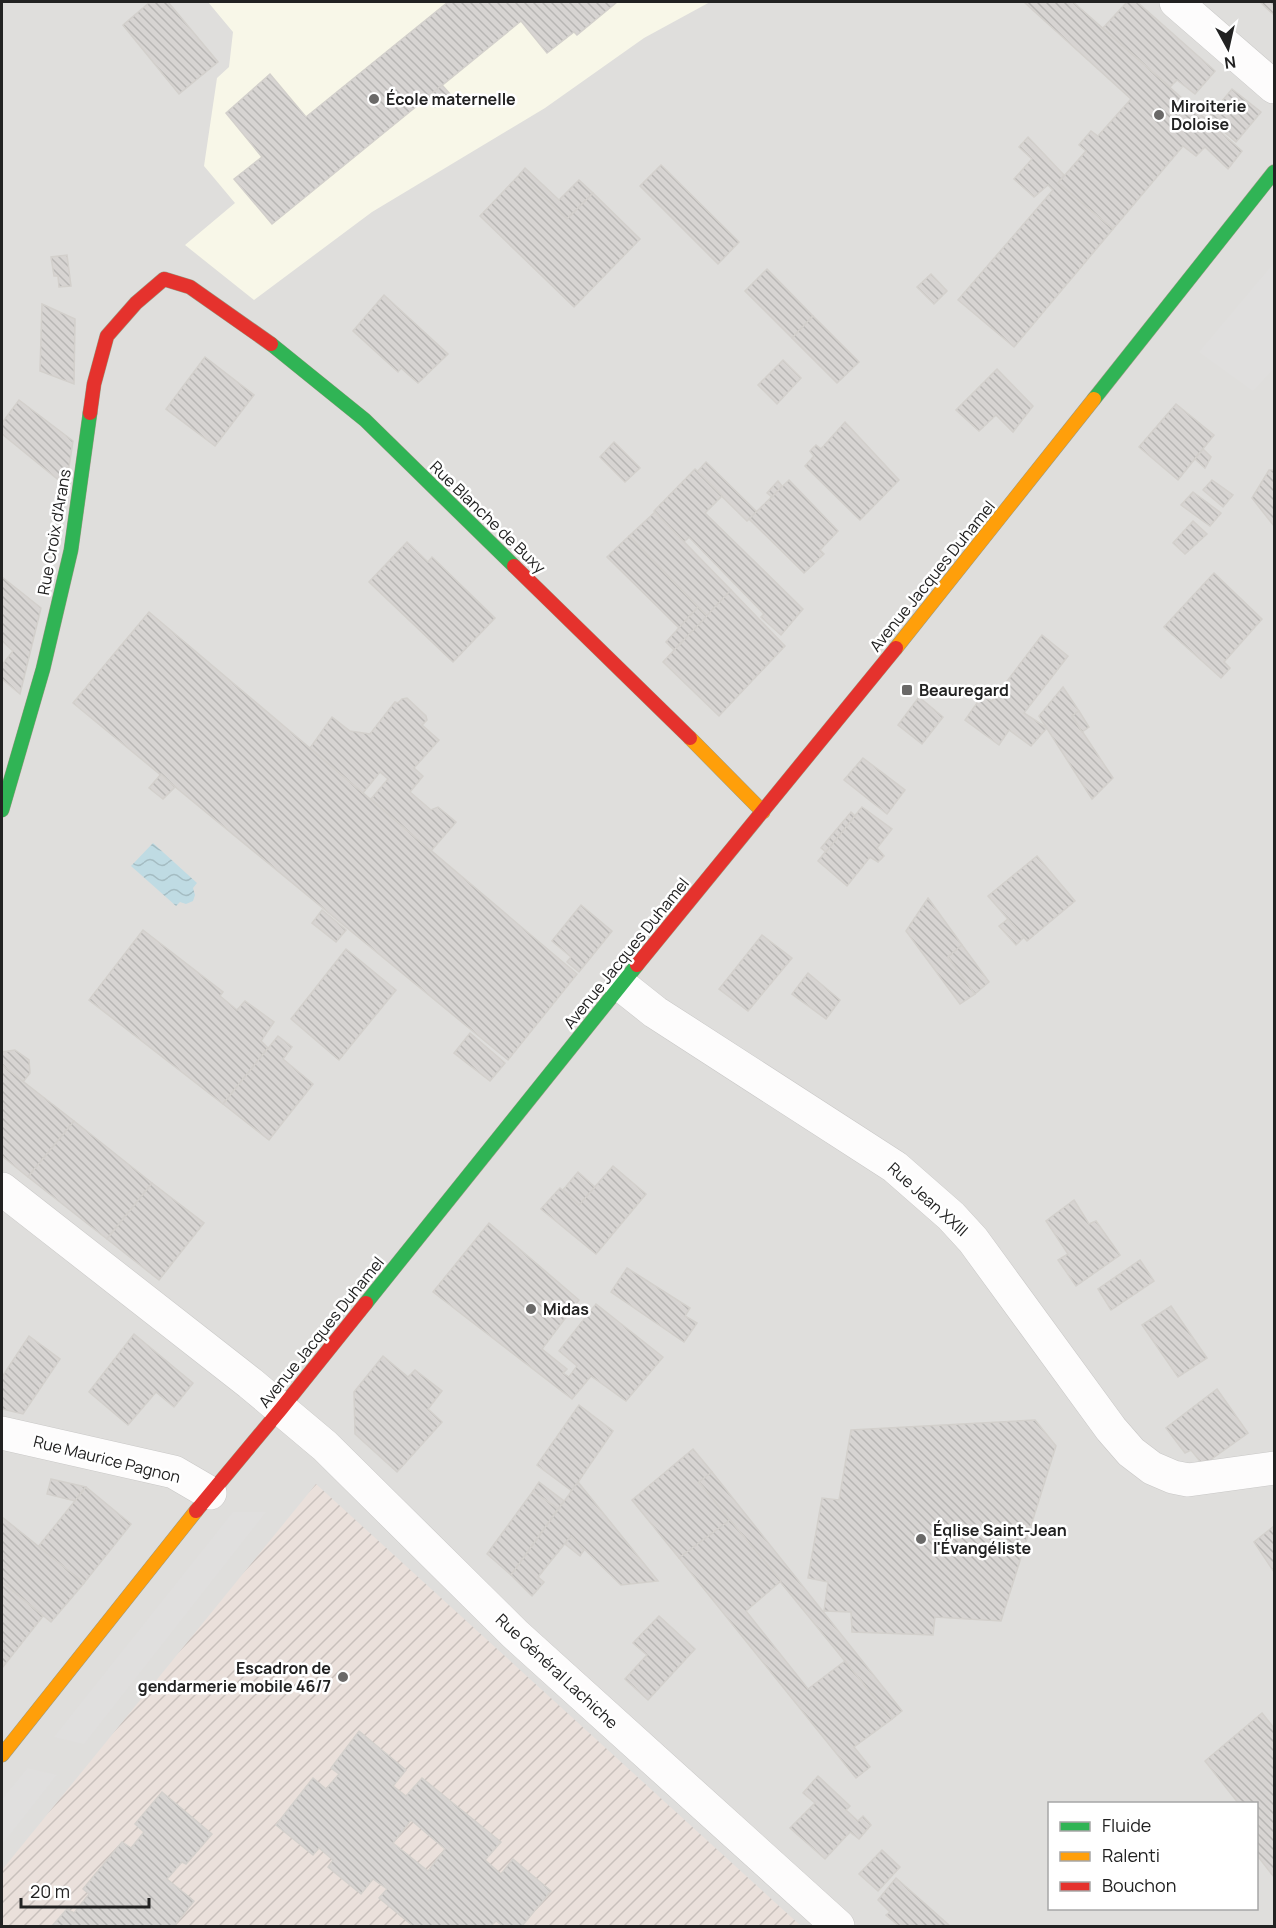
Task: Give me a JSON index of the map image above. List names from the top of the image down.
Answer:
{
  "streets": {
    "main road": ["Rue Blanche de Buxy", "Rue Croix d'Arans", "Avenue Jacques Duhamel"],
    "street": ["Rue Jean XXIII", "Rue Maurice Pagnon", "Rue Général Lachiche"]
  },
  "crossings": [
    ["Rue Blanche de Buxy", "Rue Croix d'Arans"],
    ["Rue Blanche de Buxy", "Avenue Jacques Duhamel"],
    ["Avenue Jacques Duhamel", "Rue Jean XXIII"],
    ["Avenue Jacques Duhamel", "Rue Maurice Pagnon"],
    ["Avenue Jacques Duhamel", "Rue Général Lachiche"]
  ],
  "places": {
    "other": [
      "École maternelle",
      "Miroiterie Doloise",
      "Midas",
      "Église Saint-Jean l'Évangéliste",
      "Escadron de gendarmerie mobile 46/7"
    ],
    "transit": ["Beauregard"]
  },
  "legend": ["Fluide", "Ralenti", "Bouchon"],
  "scale_bar": "20 m",
  "north": "bottom"
}
